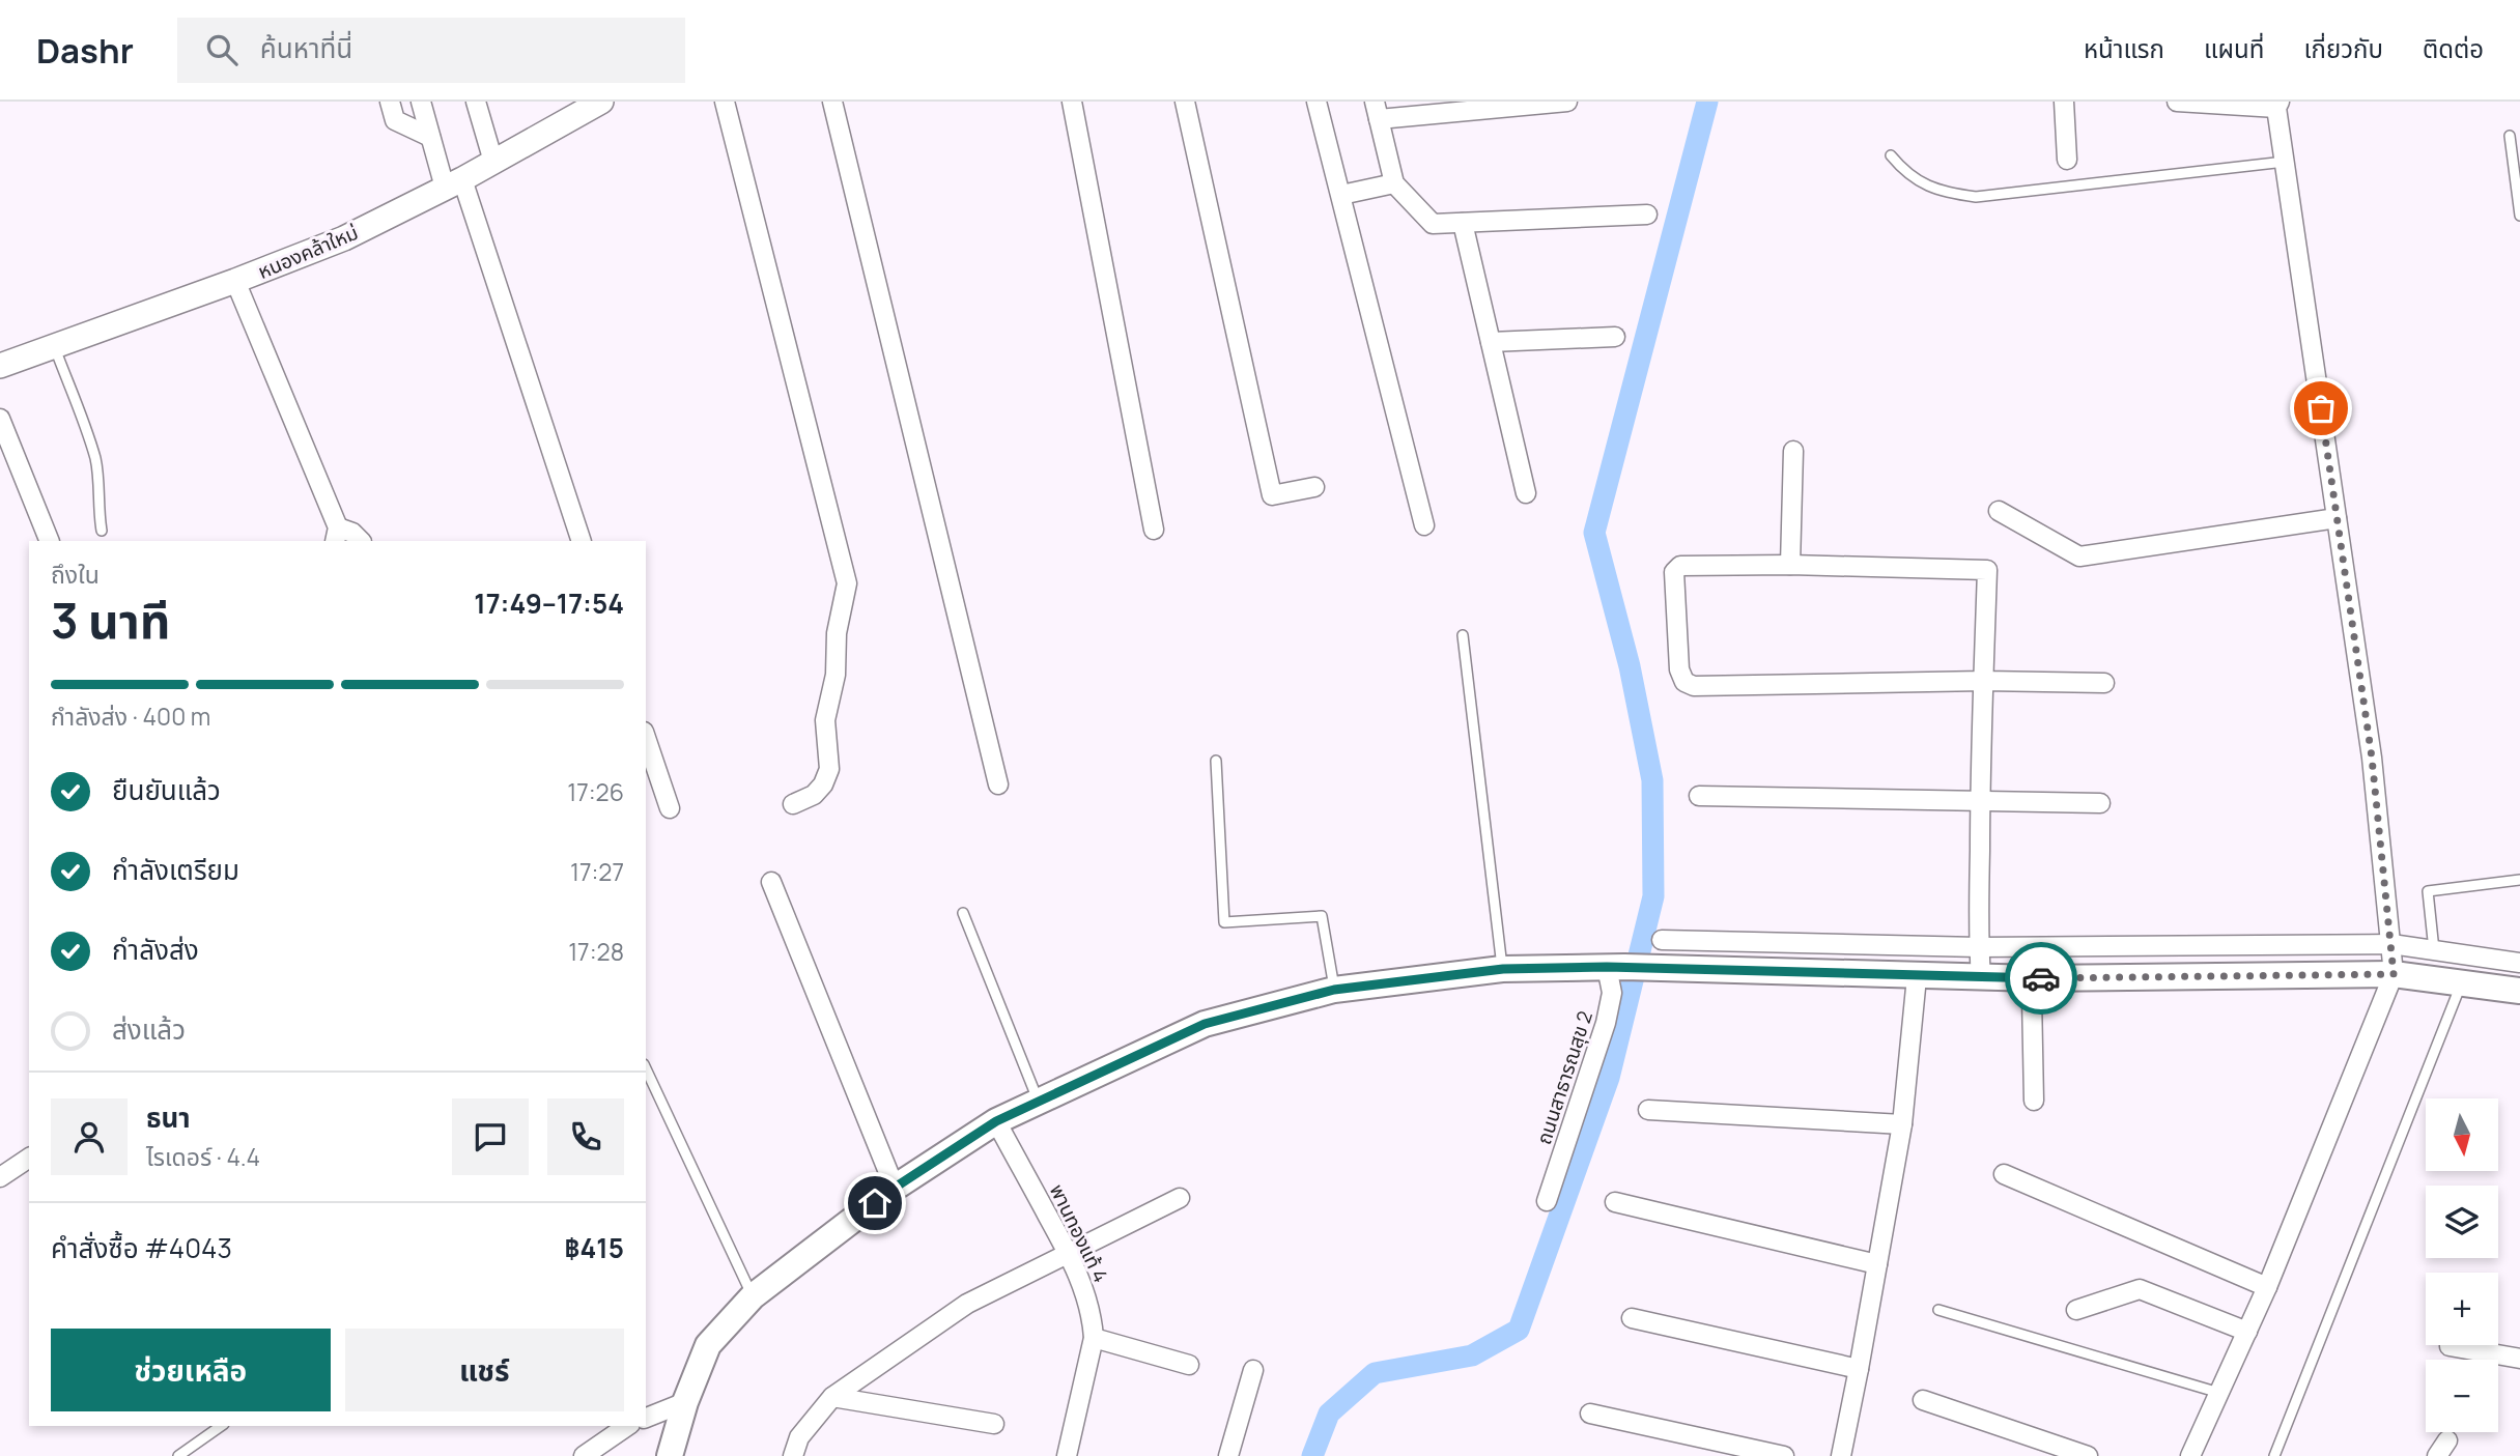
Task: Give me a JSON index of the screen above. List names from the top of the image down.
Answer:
{
  "streets": {
    "street": ["หนองคล้าใหม่", "ถนนสาธารณสุข 2", "พานทองแท้ 4"]
  },
  "north": "bottom",
  "page": {
    "header": "Dashr",
    "search": "ค้นหาที่นี่",
    "nav": [
      "หน้าแรก",
      "แผนที่",
      "เกี่ยวกับ",
      "ติดต่อ"
    ],
    "heading": ["3 นาที", "ถึงใน", "17:49–17:54"],
    "panel": [
      "ธนา",
      "ไรเดอร์ · 4.4",
      "คำสั่งซื้อ #4043",
      "฿415"
    ],
    "bar": "กำลังส่ง · 400 m",
    "list": [
      ["ยืนยันแล้ว", "17:26"],
      ["กำลังเตรียม", "17:27"],
      ["กำลังส่ง", "17:28"],
      "ส่งแล้ว"
    ],
    "map_buttons": ["+", "−"],
    "buttons": ["ช่วยเหลือ", "แชร์"]
  }
}
